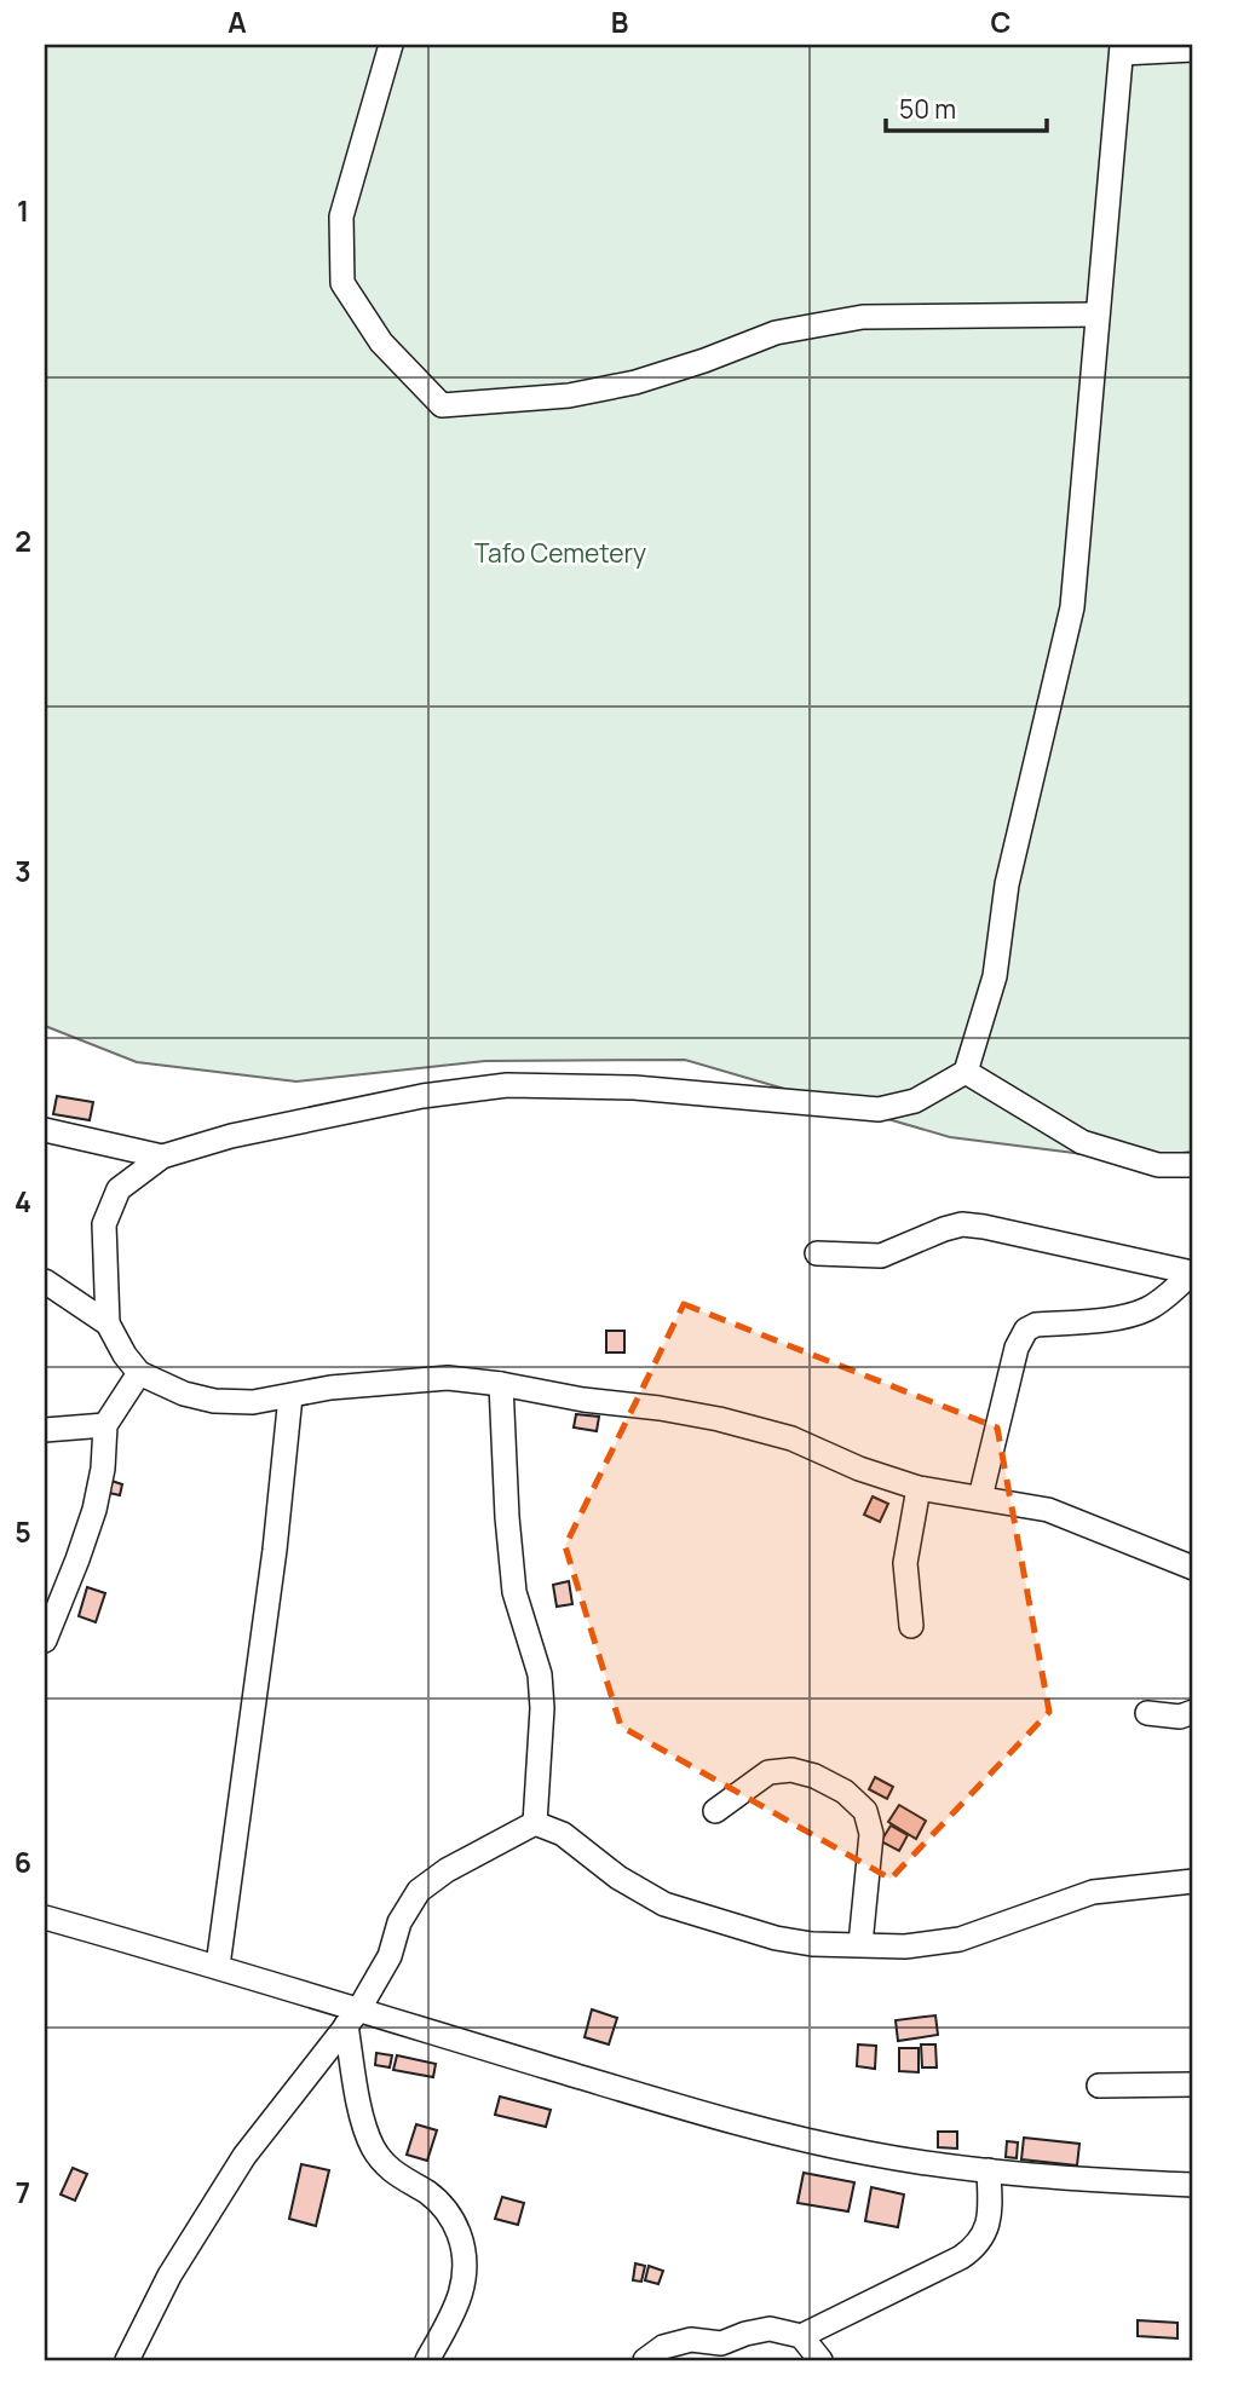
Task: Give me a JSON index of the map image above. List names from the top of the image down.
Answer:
{
  "parks": ["Tafo Cemetery"],
  "scale_bar": "50 m",
  "grid": {
    "columns": ["A", "B", "C"],
    "rows": [
      "1",
      "2",
      "3",
      "4",
      "5",
      "6",
      "7"
    ]
  }
}
